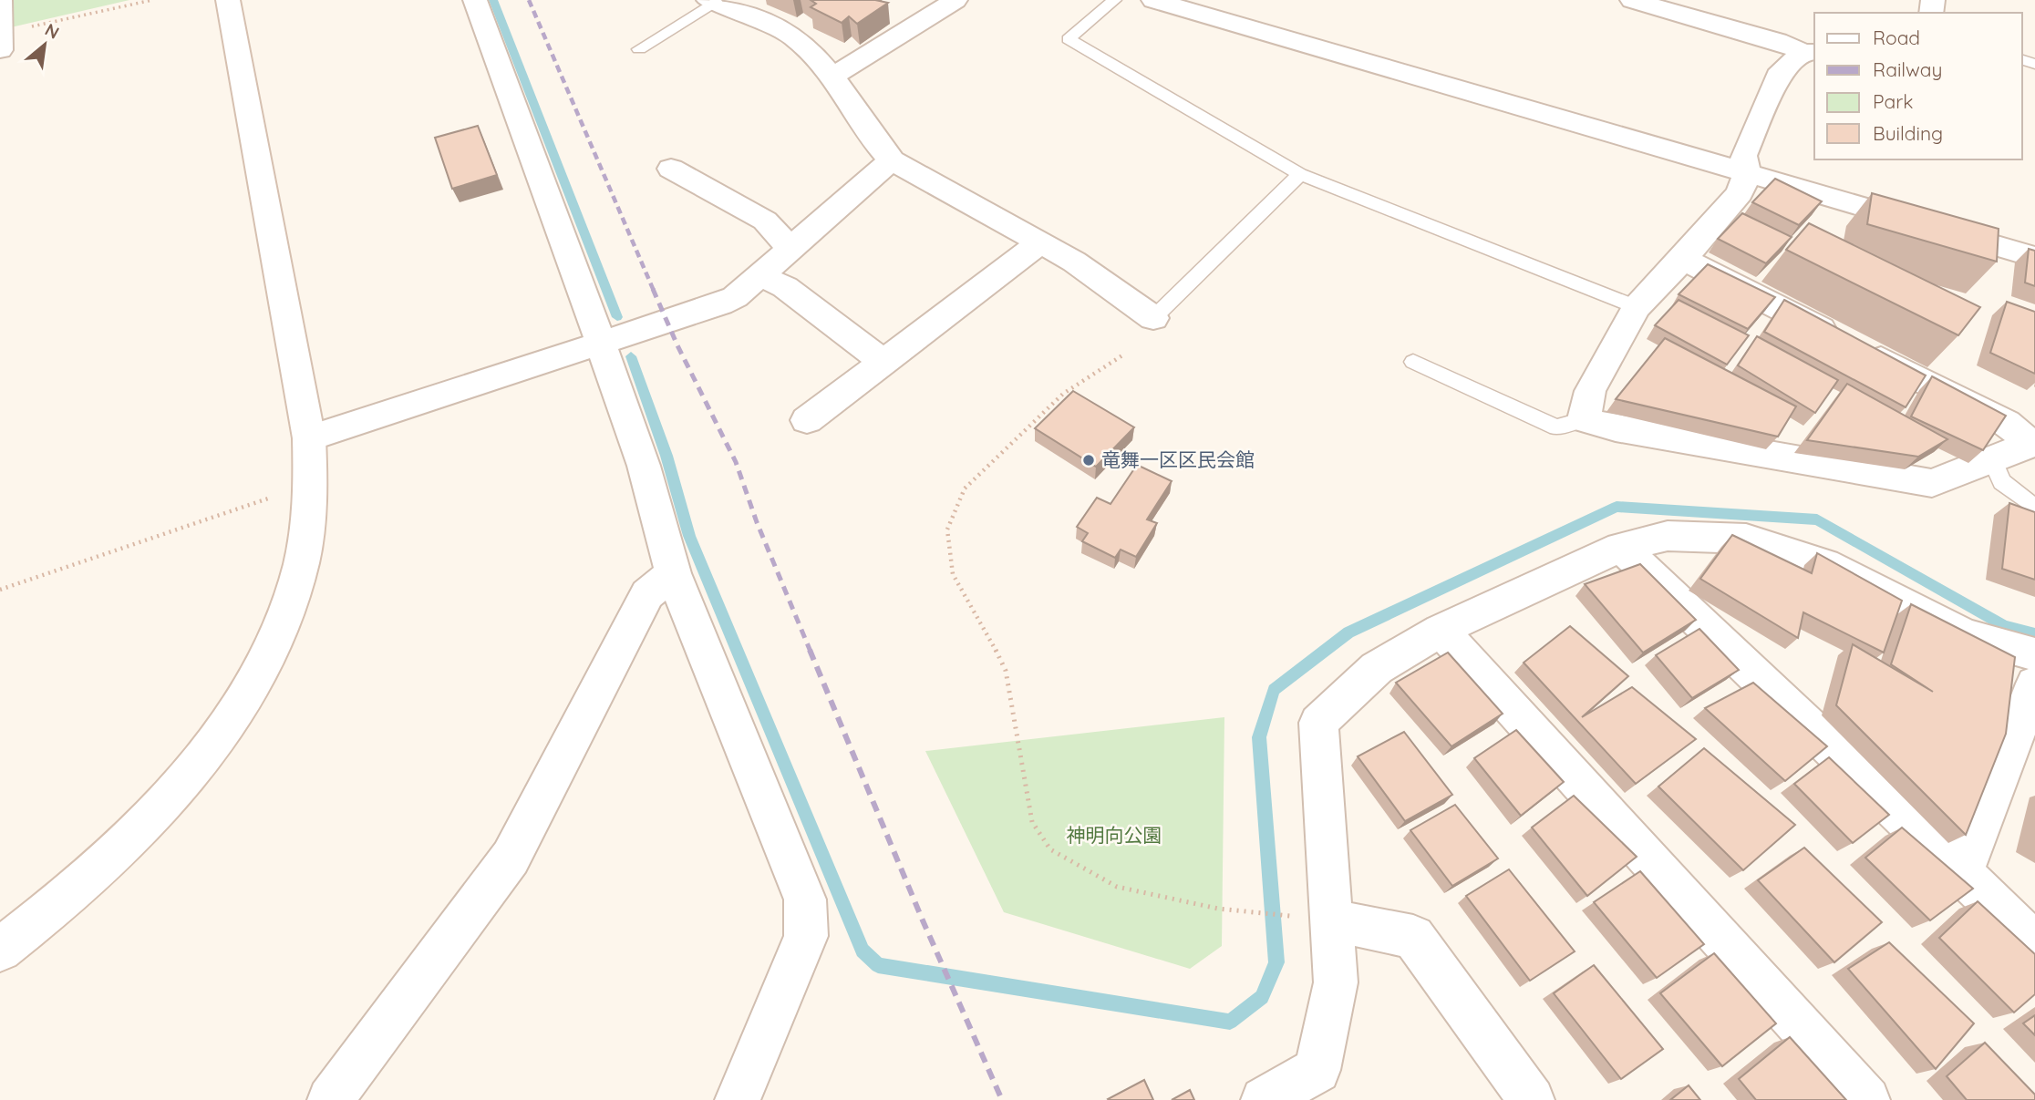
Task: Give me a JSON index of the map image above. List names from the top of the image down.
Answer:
{
  "parks": ["神明向公園"],
  "places": ["竜舞一区区民会館"],
  "legend": [
    "Road",
    "Railway",
    "Park",
    "Building"
  ],
  "north": "top right"
}
